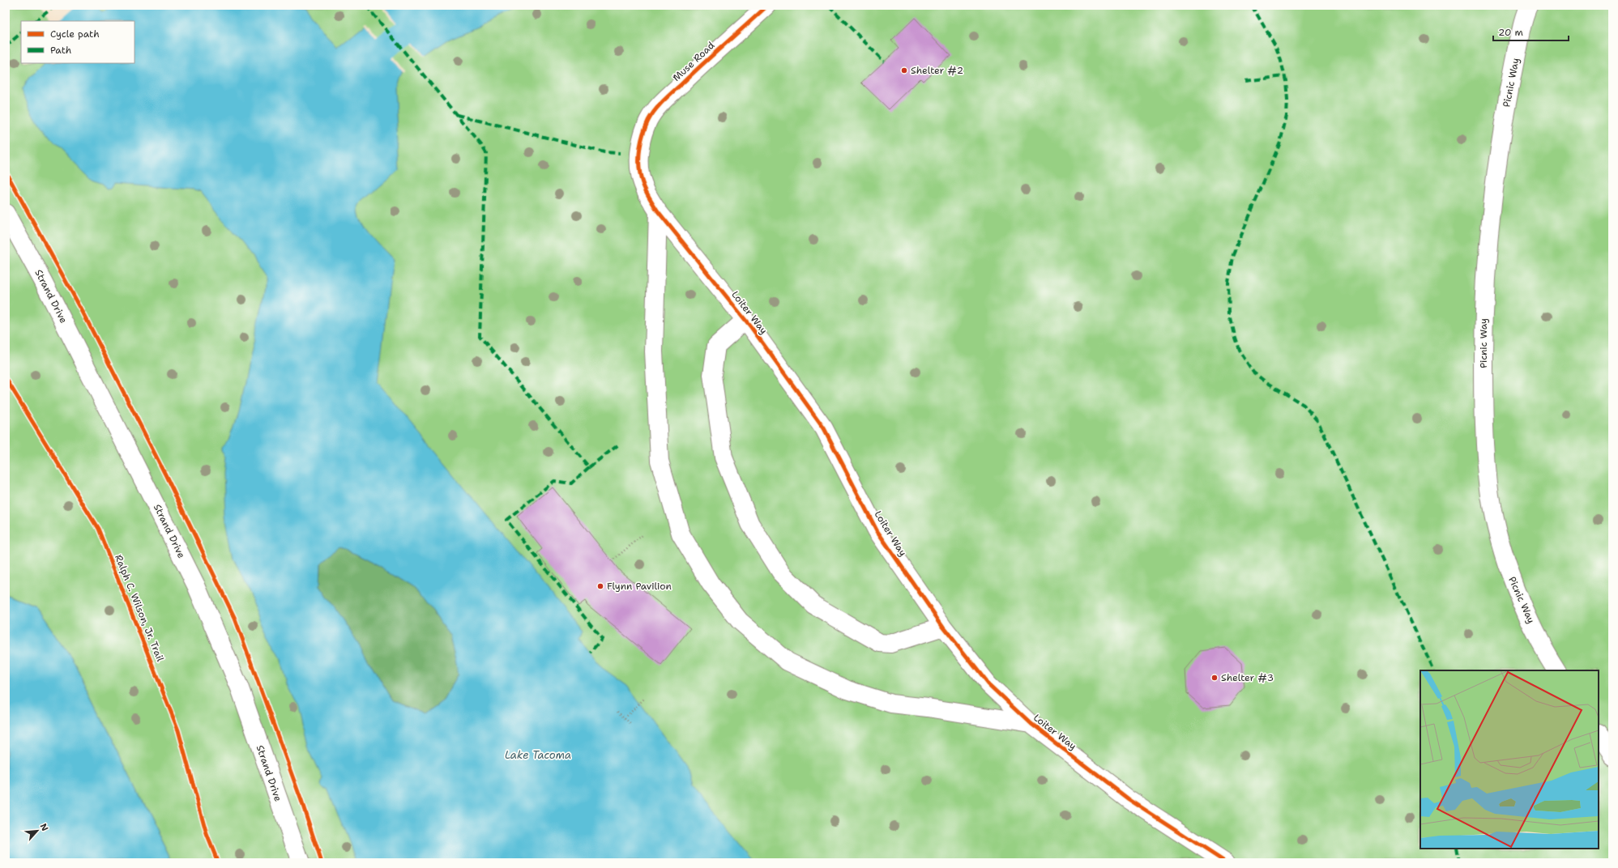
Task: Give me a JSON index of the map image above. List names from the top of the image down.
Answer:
{
  "streets": {
    "street": [
      "Muse Road",
      "Picnic Way",
      "Strand Drive",
      "Loiter Way"
    ],
    "cycle path": ["Ralph C. Wilson, Jr. Trail"]
  },
  "crossings": [
    ["Muse Road", "Loiter Way"]
  ],
  "water": ["Lake Tacoma"],
  "places": ["Shelter #2", "Flynn Pavilion", "Shelter #3"],
  "legend": ["Cycle path", "Path"],
  "scale_bar": "20 m",
  "north": "top right"
}
